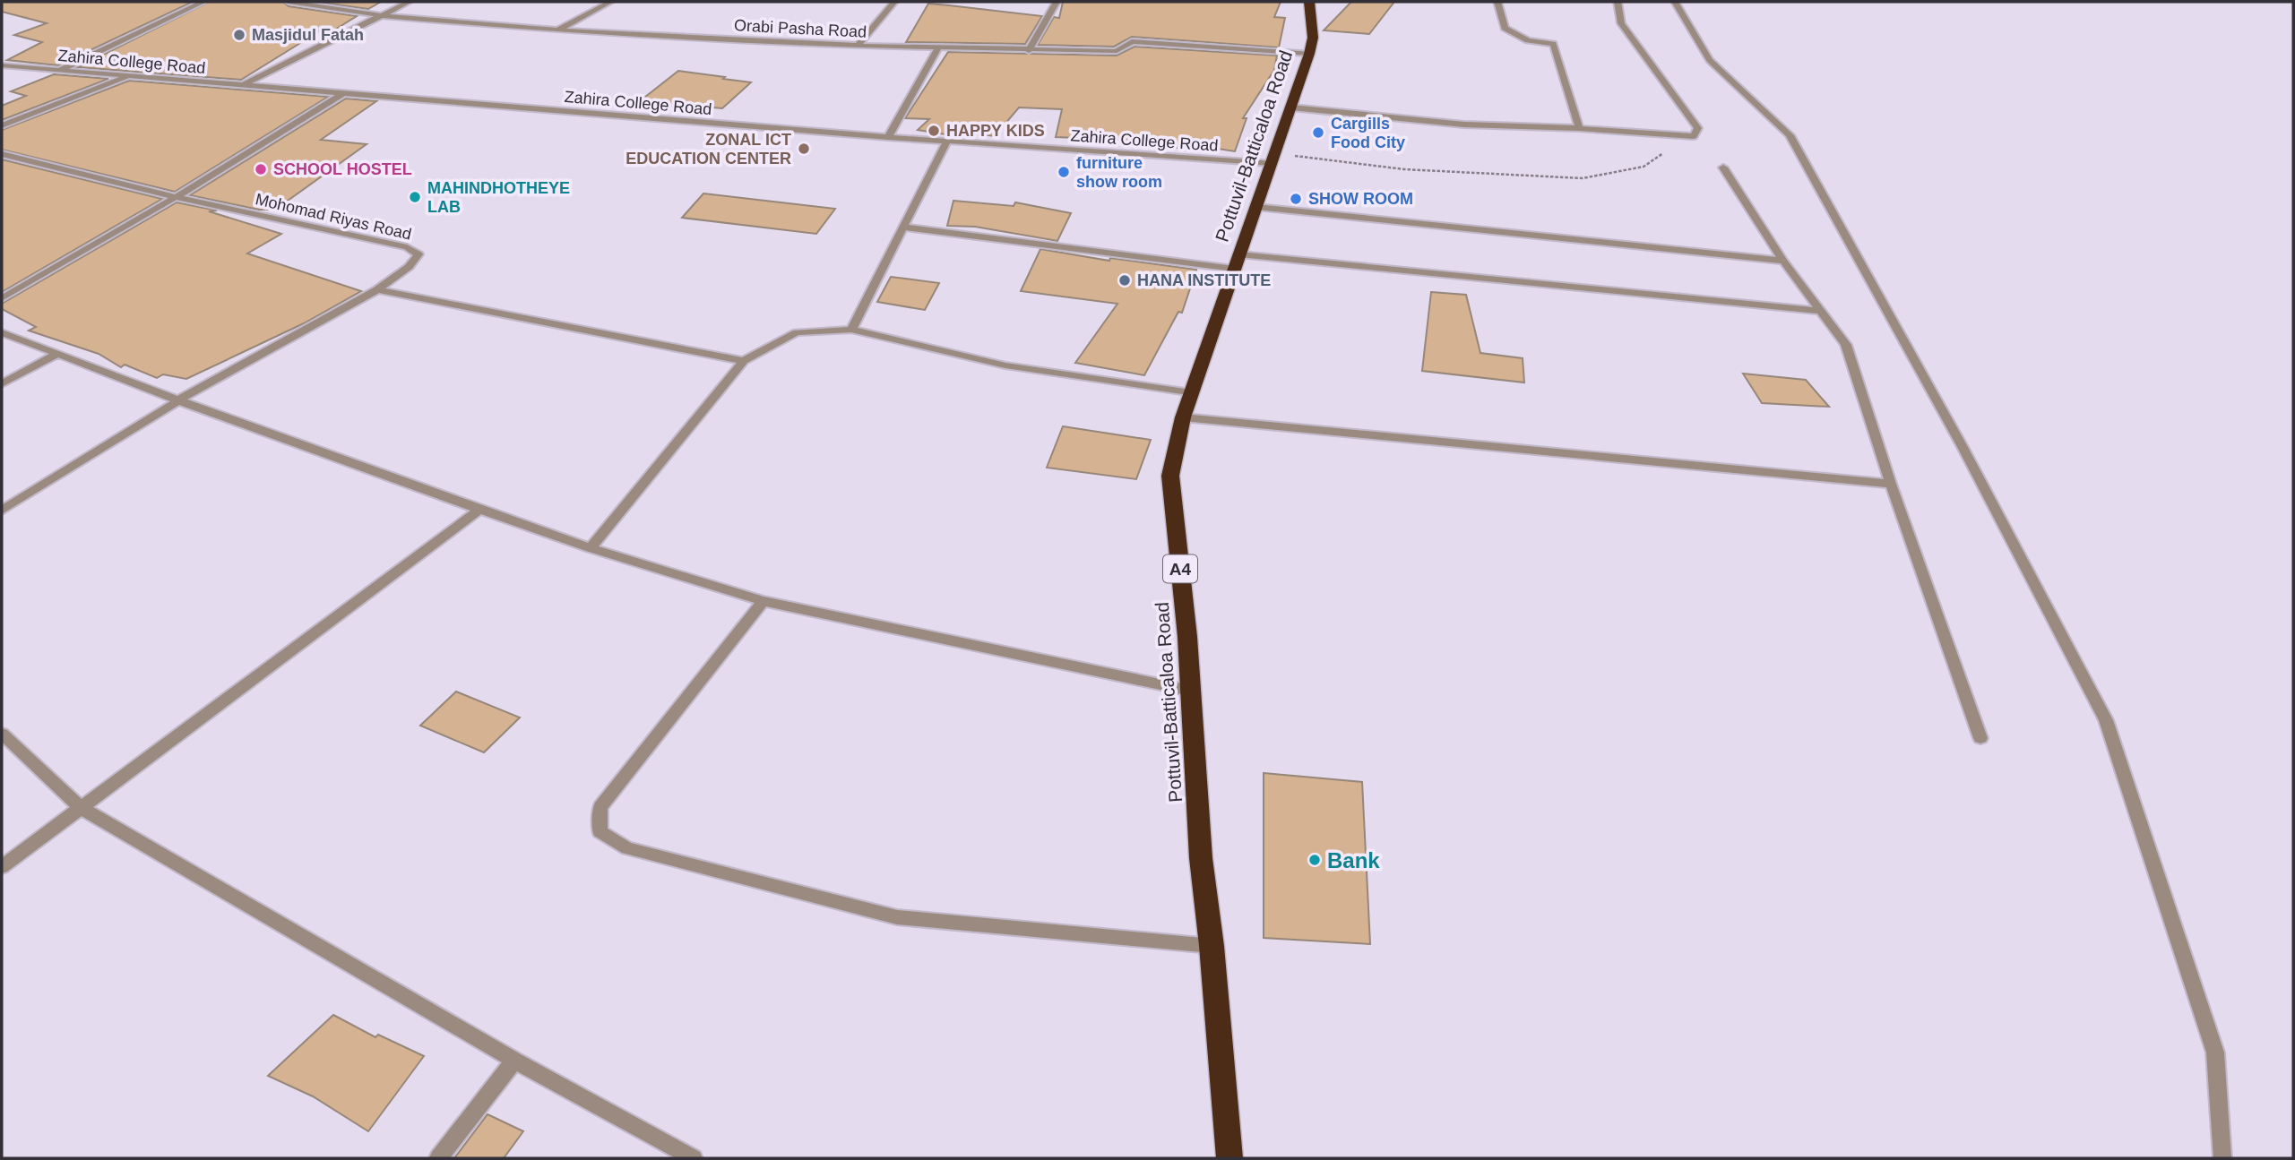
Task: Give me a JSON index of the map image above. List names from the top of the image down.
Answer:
{
  "streets": {
    "highway": ["Pottuvil-Batticaloa Road", "A4"],
    "street": ["Orabi Pasha Road", "Zahira College Road", "Mohomad Riyas Road"]
  },
  "crossings": [
    ["Orabi Pasha Road", "Pottuvil-Batticaloa Road"],
    ["Zahira College Road", "Pottuvil-Batticaloa Road"]
  ],
  "places": [
    "Masjidul Fatah",
    "HAPPY KIDS",
    "Cargills Food City",
    "ZONAL ICT EDUCATION CENTER",
    "SCHOOL HOSTEL",
    "furniture show room",
    "MAHINDHOTHEYE LAB",
    "SHOW ROOM",
    "HANA INSTITUTE",
    "Bank"
  ]
}
